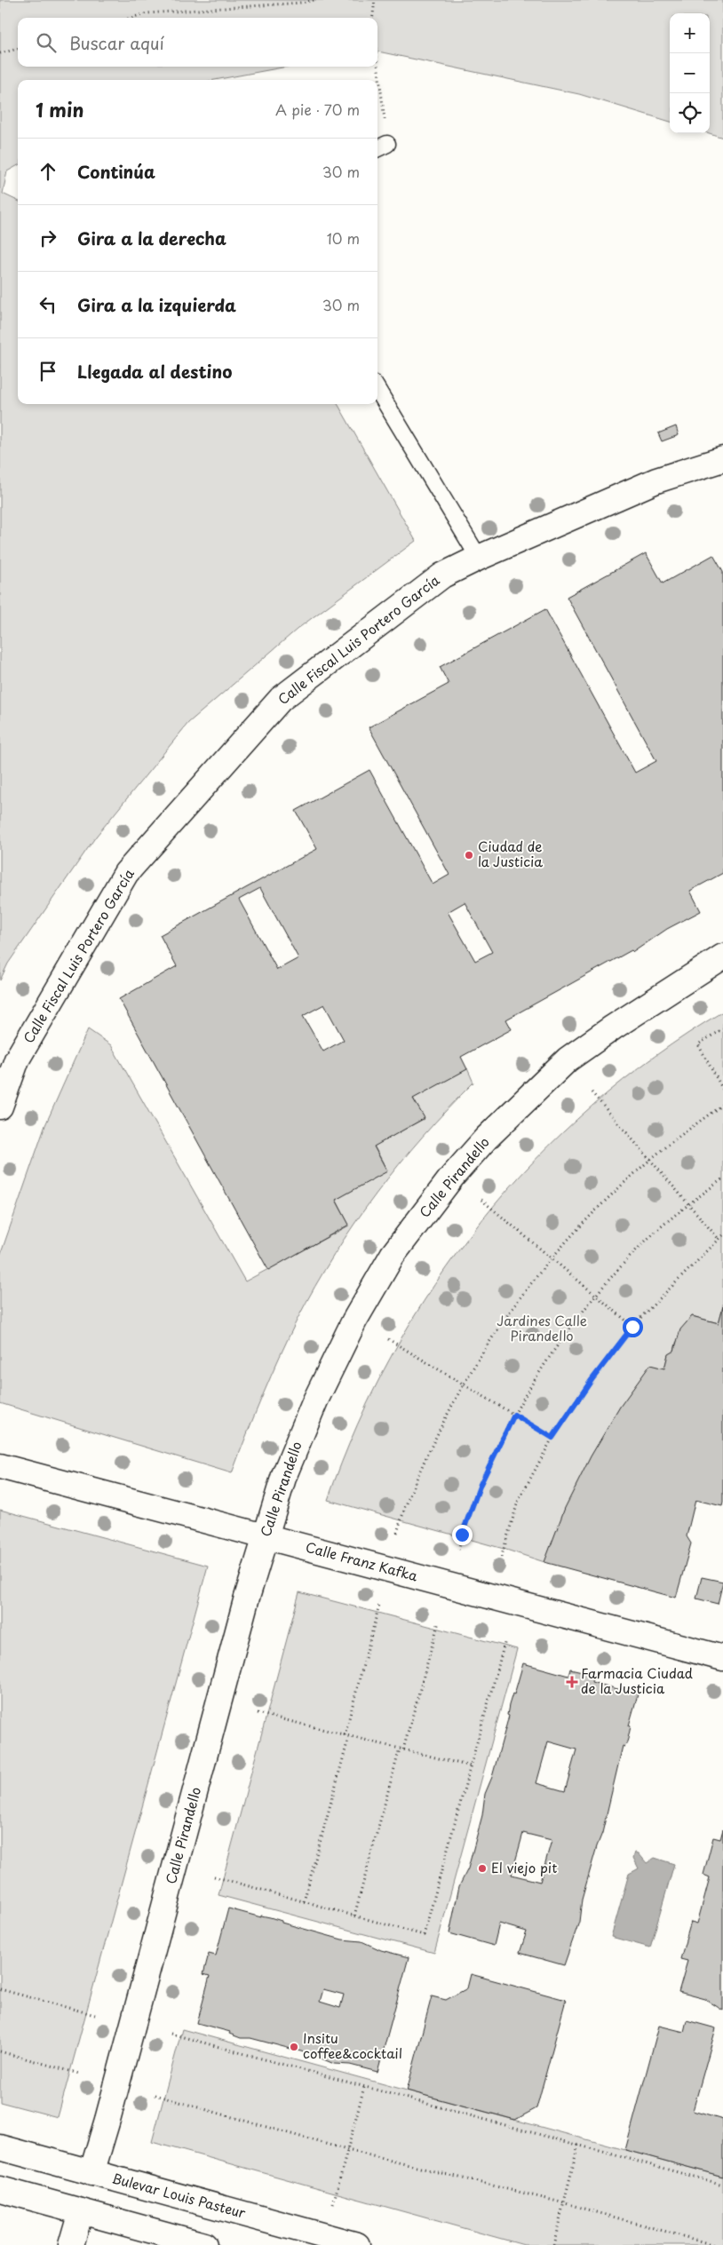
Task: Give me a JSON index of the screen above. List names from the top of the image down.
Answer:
{
  "streets": {
    "street": [
      "Calle Fiscal Luis Portero García",
      "Calle Pirandello",
      "Calle Franz Kafka",
      "Bulevar Louis Pasteur"
    ]
  },
  "crossings": [
    ["Calle Pirandello", "Calle Franz Kafka"],
    ["Calle Pirandello", "Bulevar Louis Pasteur"]
  ],
  "parks": ["Jardines Calle Pirandello"],
  "places": {
    "other": ["Ciudad de la Justicia", "El viejo pit", "Insitu coffee&cocktail"],
    "health": ["Farmacia Ciudad de la Justicia"]
  },
  "page": {
    "map_buttons": ["+", "−"],
    "search": "Buscar aquí",
    "heading": ["1 min", "A pie · 70 m"],
    "list": [
      ["Continúa", "30 m"],
      ["Gira a la derecha", "10 m"],
      ["Gira a la izquierda", "30 m"],
      "Llegada al destino"
    ]
  }
}
